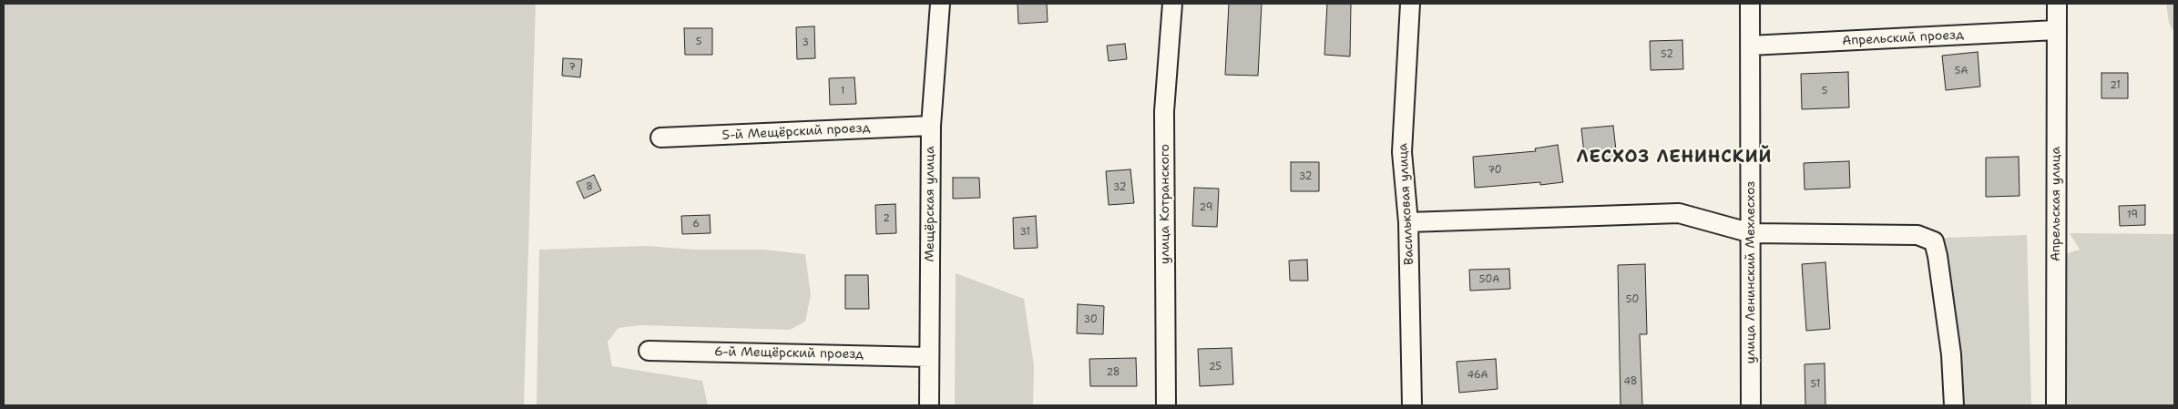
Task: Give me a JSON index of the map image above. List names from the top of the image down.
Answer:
{
  "streets": {
    "street": [
      "Апрельский проезд",
      "5-й Мещёрский проезд",
      "Мещёрская улица",
      "улица Котранского",
      "Васильковая улица",
      "Апрельская улица",
      "улица Ленинский Мехлесхоз",
      "6-й Мещёрский проезд"
    ]
  },
  "crossings": [
    ["Апрельский проезд", "Апрельская улица"],
    ["Апрельский проезд", "улица Ленинский Мехлесхоз"],
    ["5-й Мещёрский проезд", "Мещёрская улица"],
    ["Мещёрская улица", "6-й Мещёрский проезд"]
  ],
  "districts": ["ЛЕСХОЗ ЛЕНИНСКИЙ"],
  "house_numbers": [
    "5",
    "3",
    "52",
    "7",
    "5А",
    "21",
    "1",
    "5",
    "70",
    "32",
    "8",
    "32",
    "29",
    "19",
    "2",
    "6",
    "31",
    "50А",
    "50",
    "30",
    "25",
    "28",
    "46А",
    "48",
    "51"
  ]
}
